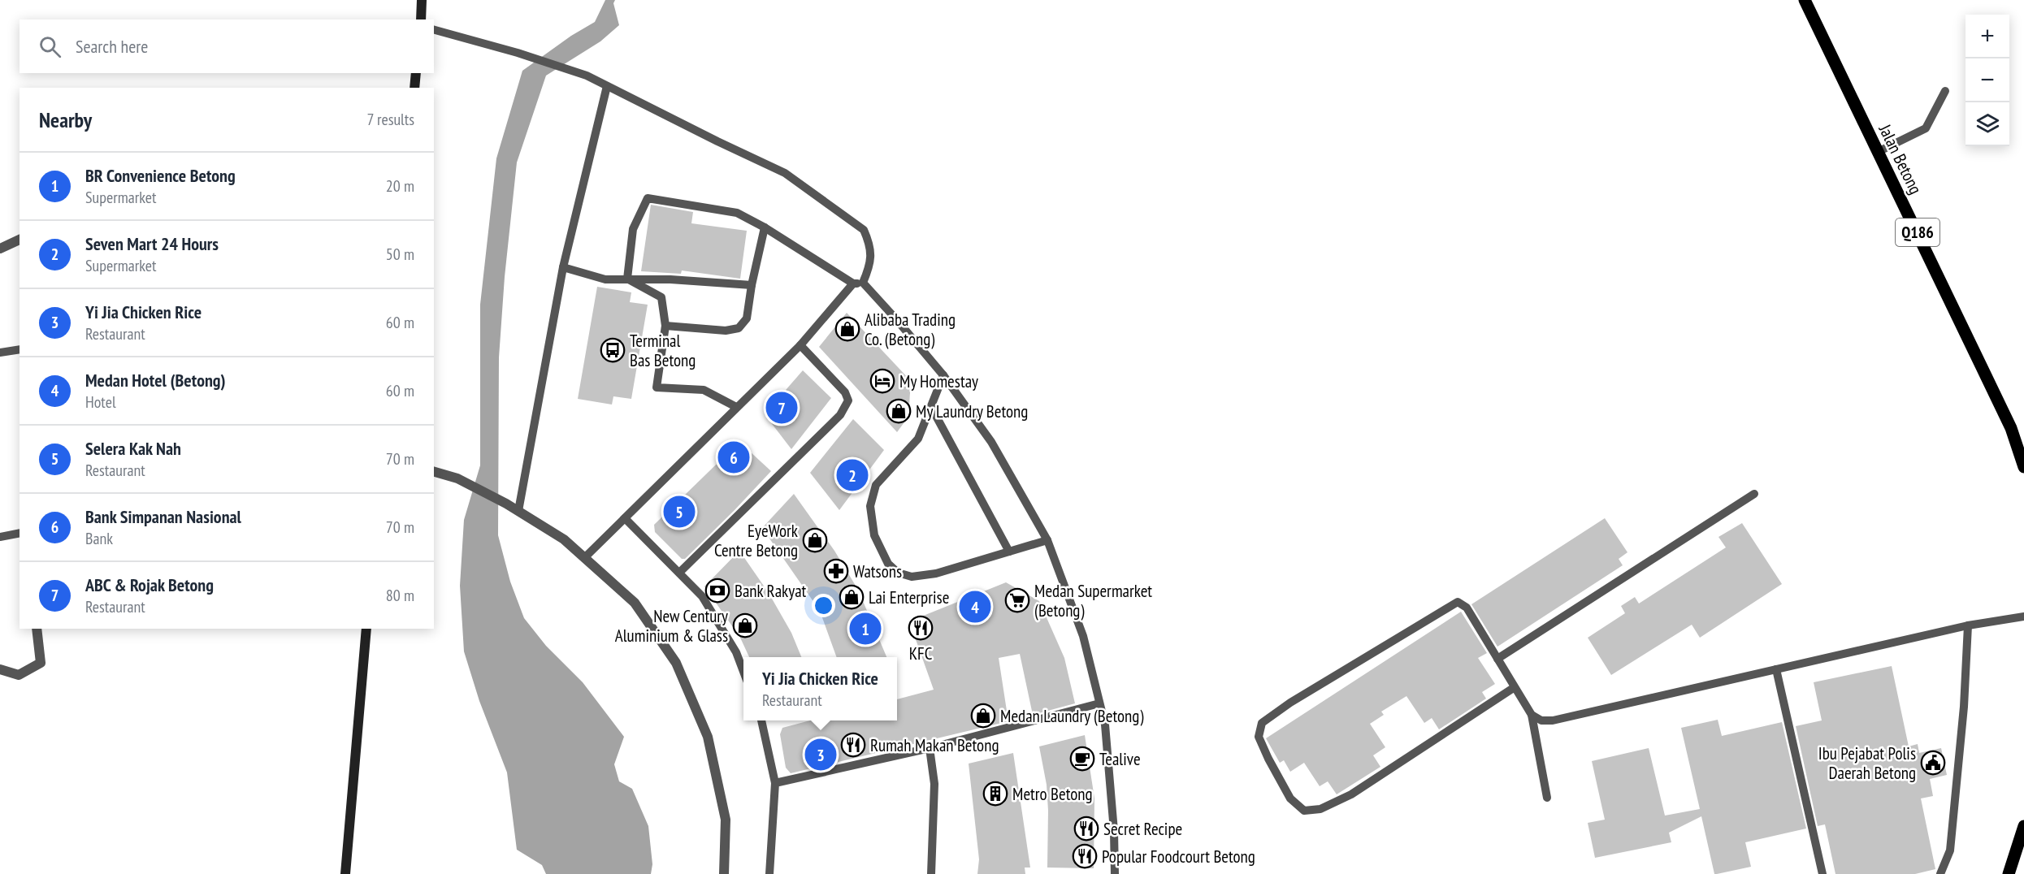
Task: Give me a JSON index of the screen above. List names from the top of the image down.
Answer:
{
  "streets": {
    "main road": ["Jalan Betong", "Q186"]
  },
  "places": {
    "shop": [
      "Alibaba Trading Co. (Betong)",
      "My Laundry Betong",
      "EyeWork Centre Betong",
      "Lai Enterprise",
      "New Century Aluminium & Glass",
      "Medan Laundry (Betong)"
    ],
    "bus stop": ["Terminal Bas Betong"],
    "hotel": ["My Homestay"],
    "pharmacy": ["Watsons"],
    "bank": ["Bank Rakyat"],
    "supermarket": ["Medan Supermarket (Betong)"],
    "restaurant": [
      "KFC",
      "Rumah Makan Betong",
      "Secret Recipe",
      "Popular Foodcourt Betong"
    ],
    "cafe": ["Tealive"],
    "public building": ["Ibu Pejabat Polis Daerah Betong"],
    "building": ["Metro Betong"]
  },
  "page": {
    "map_buttons": ["+", "−"],
    "search": "Search here",
    "heading": ["Nearby", "7 results"],
    "list": [
      {
        "mark": "1",
        "name": "BR Convenience Betong",
        "note": "Supermarket",
        "value": "20 m"
      },
      {
        "mark": "2",
        "name": "Seven Mart 24 Hours",
        "note": "Supermarket",
        "value": "50 m"
      },
      {
        "mark": "3",
        "name": "Yi Jia Chicken Rice",
        "note": "Restaurant",
        "value": "60 m"
      },
      {
        "mark": "4",
        "name": "Medan Hotel (Betong)",
        "note": "Hotel",
        "value": "60 m"
      },
      {
        "mark": "5",
        "name": "Selera Kak Nah",
        "note": "Restaurant",
        "value": "70 m"
      },
      {
        "mark": "6",
        "name": "Bank Simpanan Nasional",
        "note": "Bank",
        "value": "70 m"
      },
      {
        "mark": "7",
        "name": "ABC & Rojak Betong",
        "note": "Restaurant",
        "value": "80 m"
      }
    ],
    "pins": [
      "7",
      "6",
      "2",
      "5",
      "4",
      "1",
      "3"
    ],
    "popup": ["Yi Jia Chicken Rice", "Restaurant"]
  }
}
